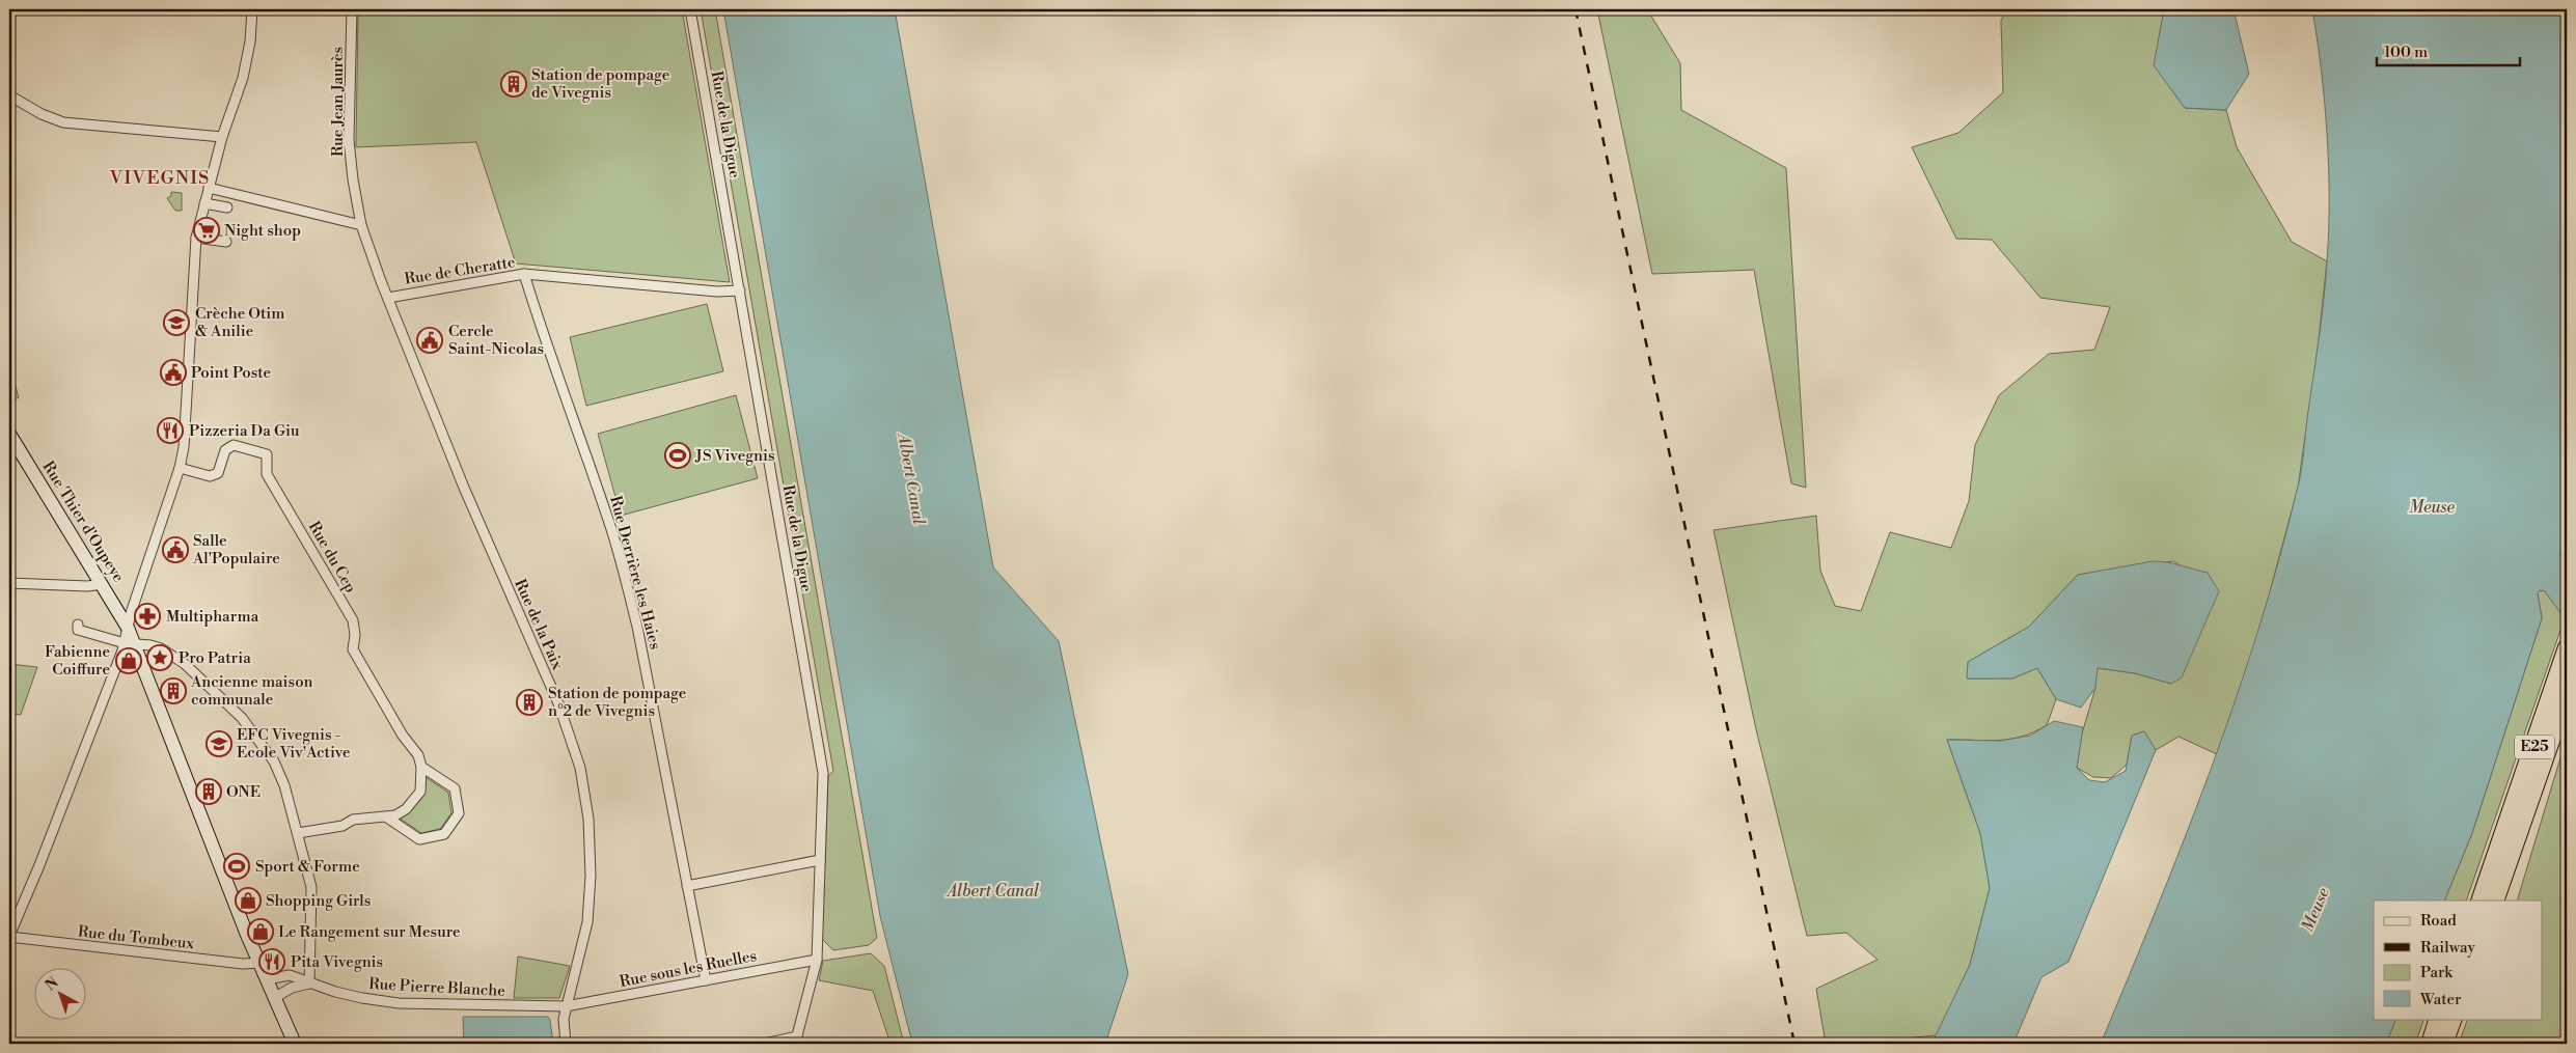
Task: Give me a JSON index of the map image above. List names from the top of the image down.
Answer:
{
  "streets": {
    "highway": ["E25"],
    "main road": ["Rue Thier d'Oupeye"],
    "street": [
      "Rue Jean Jaurès",
      "Rue de la Digue",
      "Rue de Cheratte",
      "Rue du Cep",
      "Rue Derrière les Haies",
      "Rue de la Paix",
      "Rue du Tombeux",
      "Rue sous les Ruelles",
      "Rue Pierre Blanche"
    ]
  },
  "crossings": [
    ["Rue Jean Jaurès", "Rue de Cheratte"],
    ["Rue de la Digue", "Rue de Cheratte"],
    ["Rue de la Digue", "Rue sous les Ruelles"],
    ["Rue de Cheratte", "Rue Derrière les Haies"],
    ["Rue de Cheratte", "Rue de la Paix"],
    ["Rue Thier d'Oupeye", "Rue du Tombeux"],
    ["Rue Thier d'Oupeye", "Rue Pierre Blanche"],
    ["Rue Derrière les Haies", "Rue sous les Ruelles"],
    ["Rue de la Paix", "Rue sous les Ruelles"],
    ["Rue de la Paix", "Rue Pierre Blanche"],
    ["Rue sous les Ruelles", "Rue Pierre Blanche"]
  ],
  "districts": ["VIVEGNIS"],
  "water": ["Albert Canal", "Meuse"],
  "places": {
    "building": [
      "Station de pompage de Vivegnis",
      "Ancienne maison communale",
      "Station de pompage n°2 de Vivegnis",
      "ONE"
    ],
    "supermarket": ["Night shop"],
    "school or university": ["Crèche Otim & Anilie", "EFC Vivegnis - Ecole Viv'Active"],
    "public building": ["Cercle Saint-Nicolas", "Point Poste", "Salle Al'Populaire"],
    "restaurant": ["Pizzeria Da Giu", "Pita Vivegnis"],
    "sports": ["JS Vivegnis", "Sport & Forme"],
    "pharmacy": ["Multipharma"],
    "place": ["Pro Patria"],
    "shop": ["Fabienne Coiffure", "Shopping Girls", "Le Rangement sur Mesure"]
  },
  "legend": [
    "Road",
    "Railway",
    "Park",
    "Water"
  ],
  "scale_bar": "100 m",
  "north": "top left"
}
